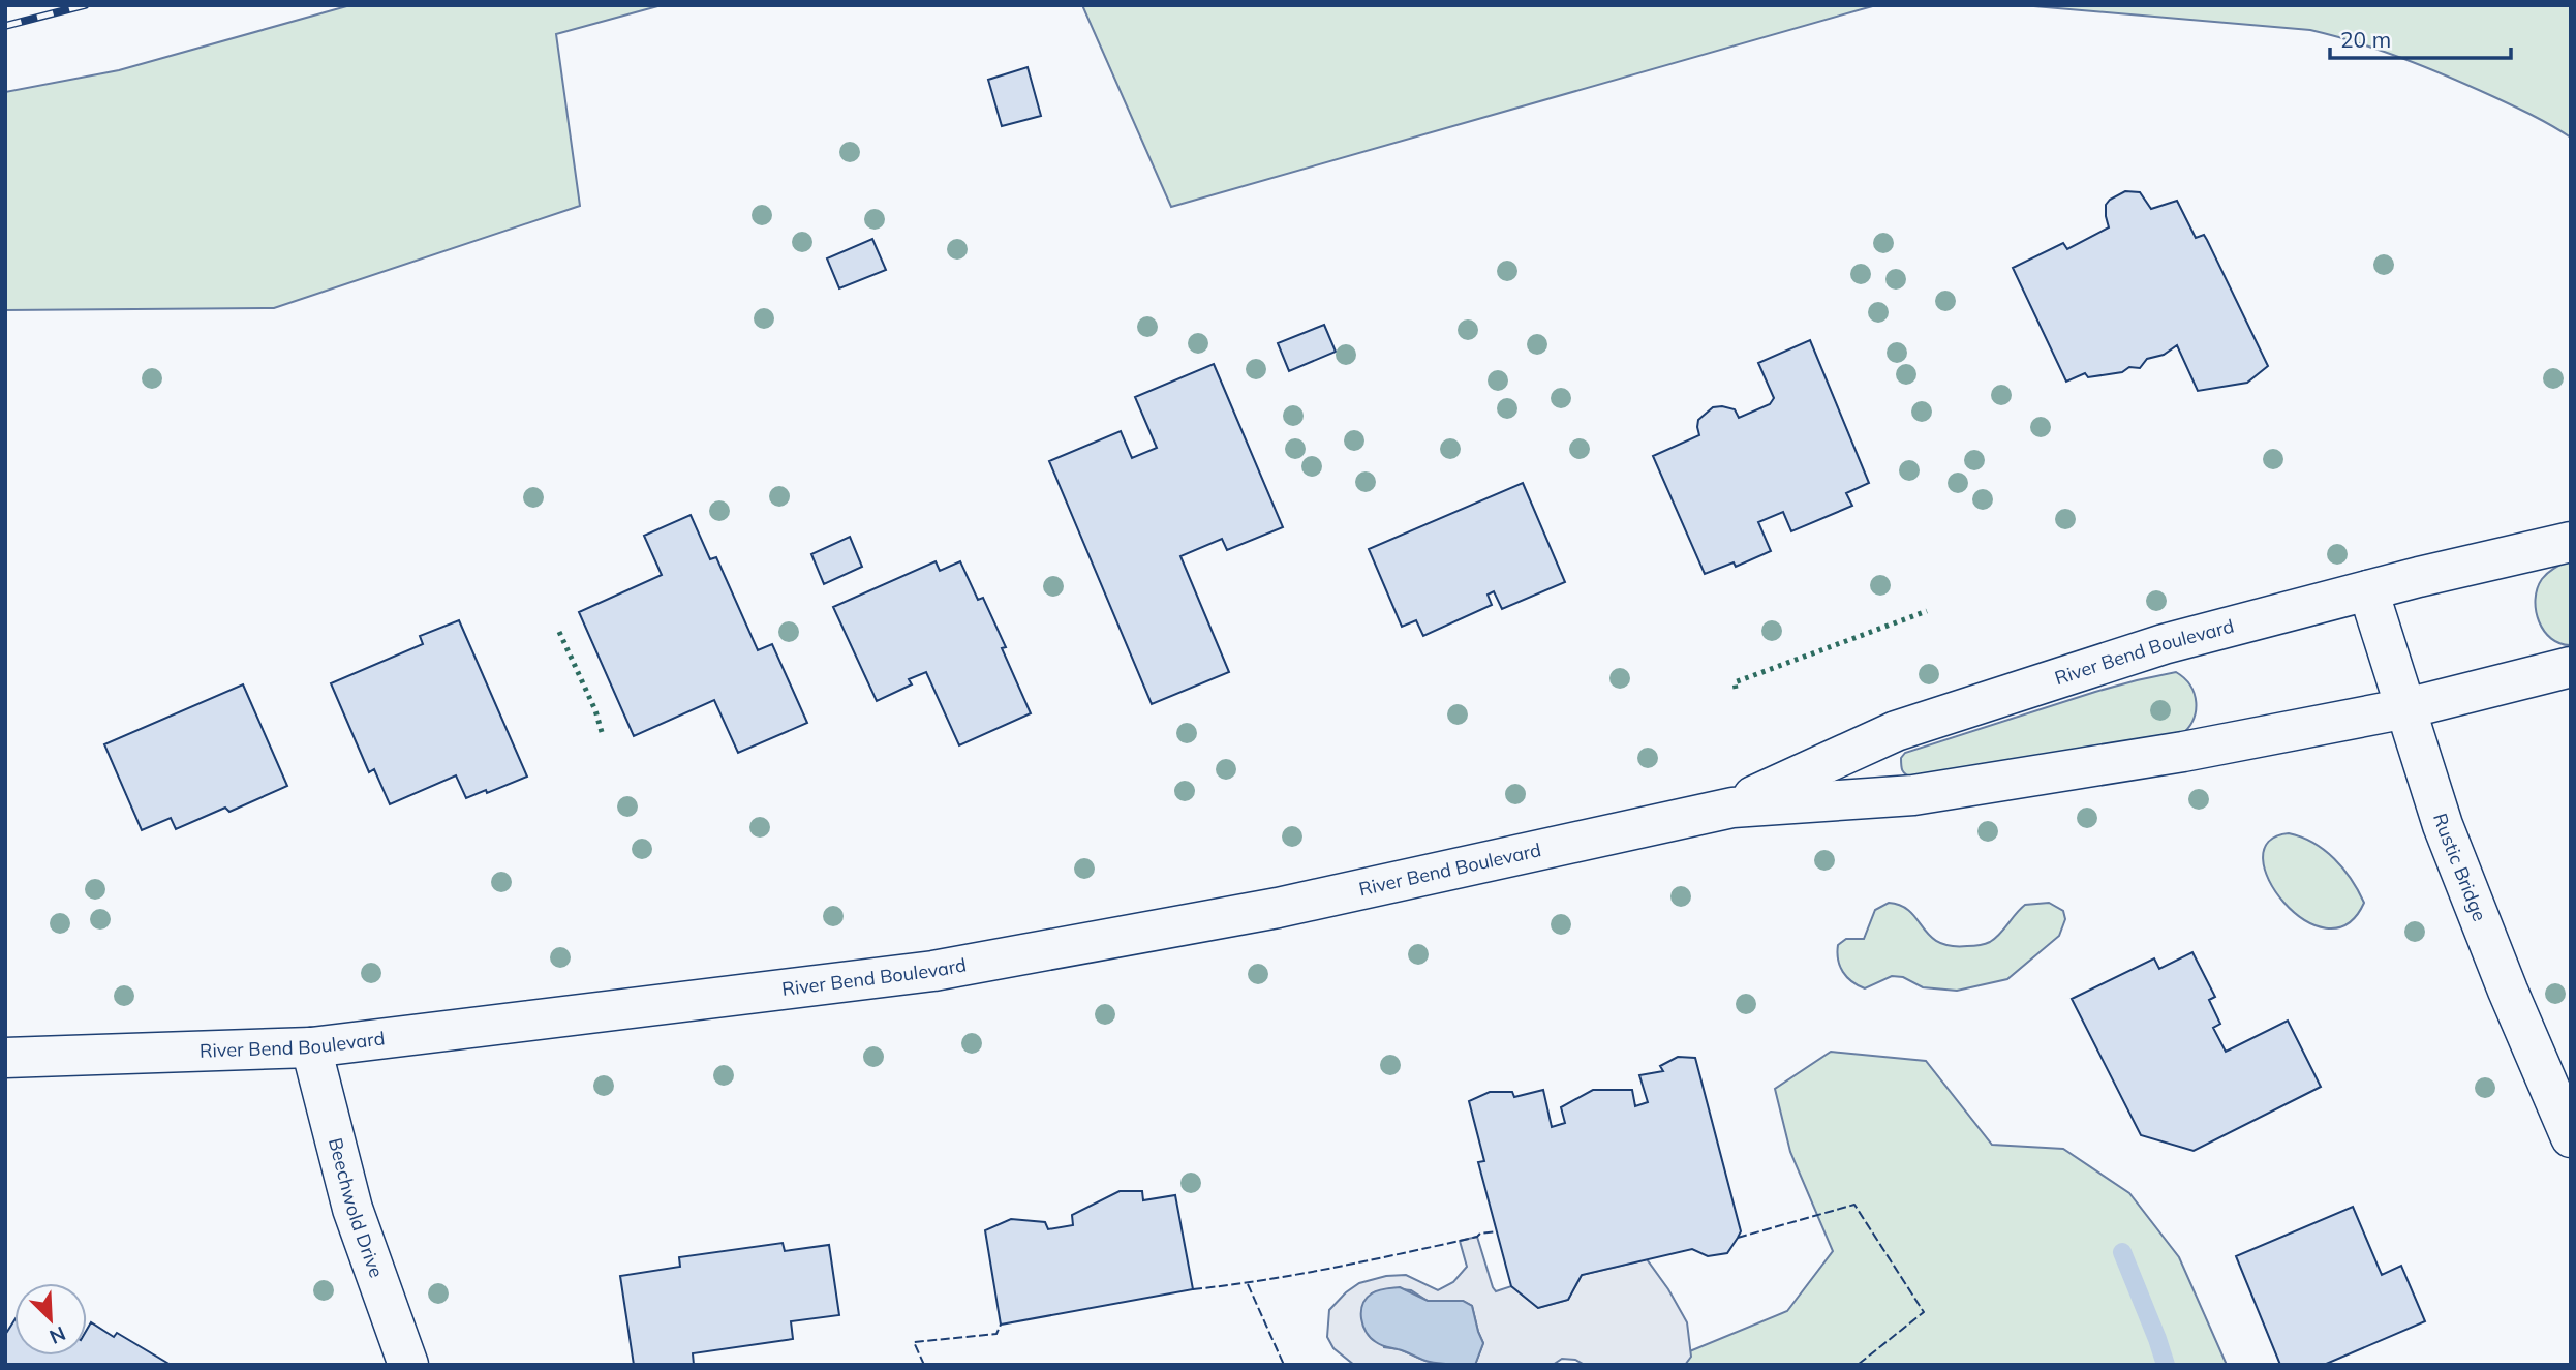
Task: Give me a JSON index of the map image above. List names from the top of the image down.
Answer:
{
  "streets": {
    "street": ["River Bend Boulevard", "Rustic Bridge", "Beechwold Drive"]
  },
  "crossings": [
    ["River Bend Boulevard", "Rustic Bridge"],
    ["River Bend Boulevard", "Beechwold Drive"]
  ],
  "scale_bar": "20 m",
  "north": "bottom right"
}
